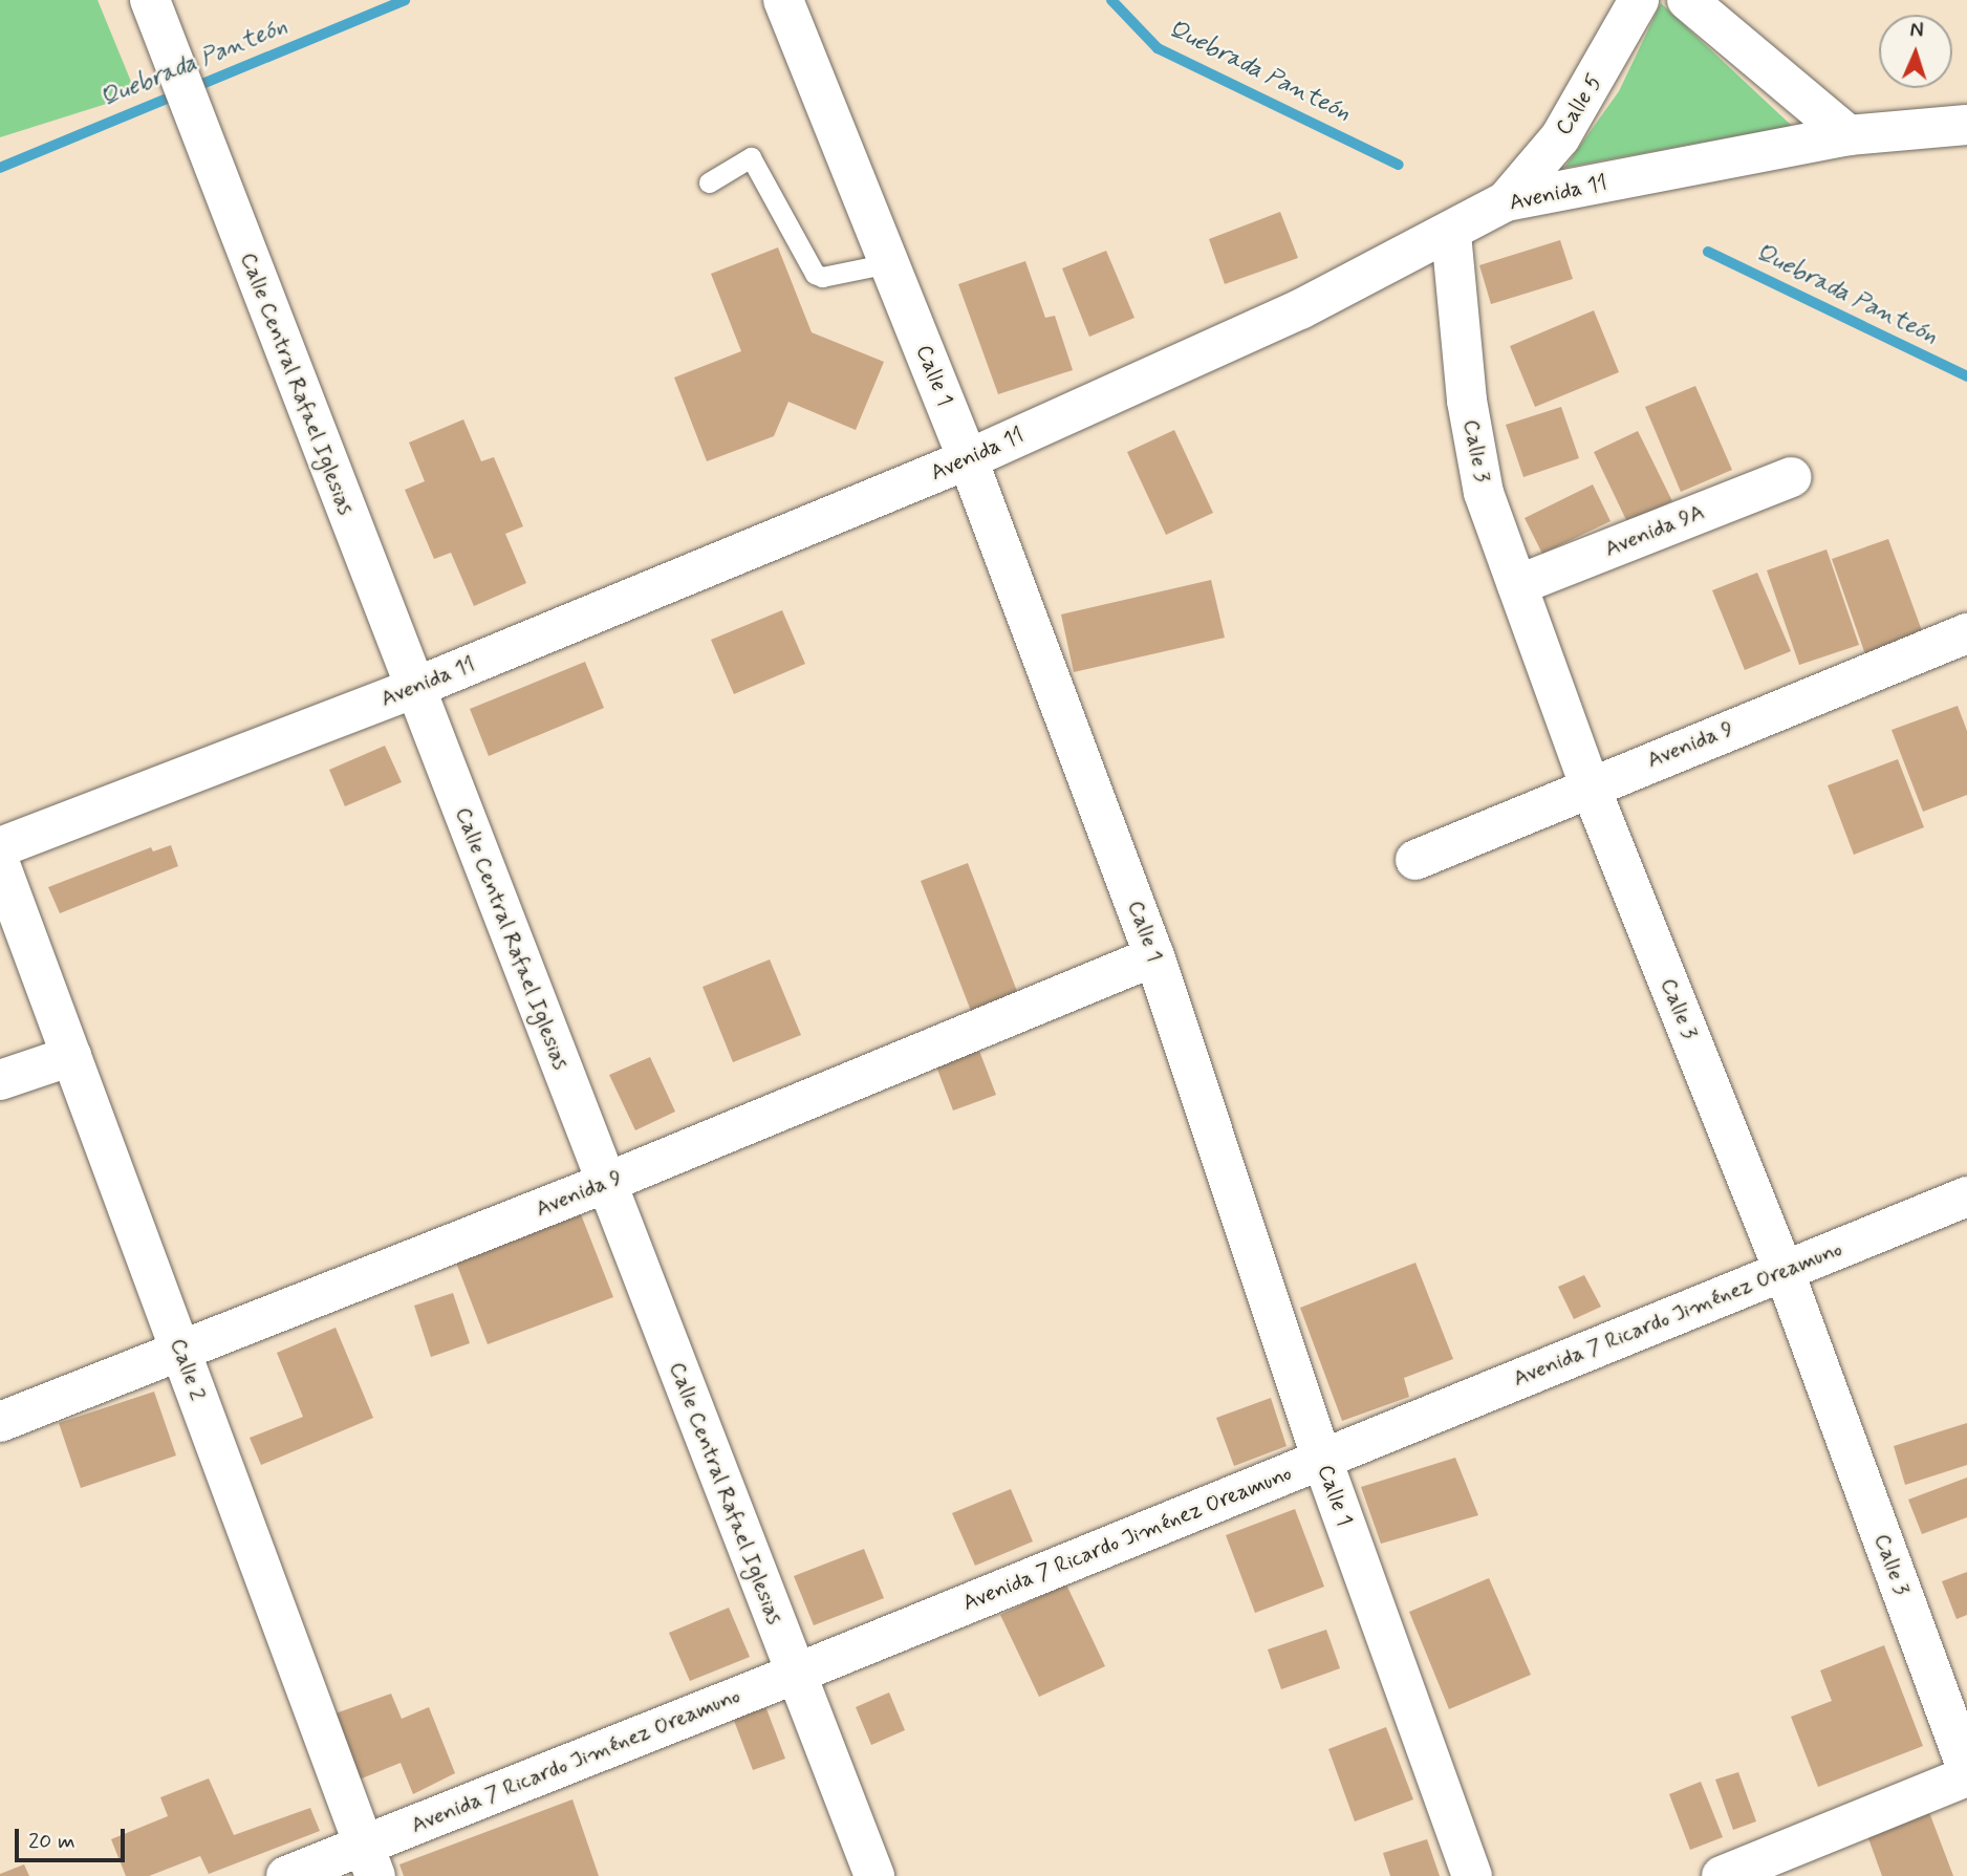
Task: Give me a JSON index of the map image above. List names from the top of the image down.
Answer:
{
  "streets": {
    "street": [
      "Calle 5",
      "Avenida 11",
      "Calle 1",
      "Calle Central Rafael Iglesias",
      "Calle 3",
      "Avenida 9A",
      "Avenida 9",
      "Avenida 7 Ricardo Jiménez Oreamuno",
      "Calle 2"
    ]
  },
  "crossings": [
    ["Calle 5", "Avenida 11"],
    ["Avenida 11", "Calle 1"],
    ["Avenida 11", "Calle Central Rafael Iglesias"],
    ["Avenida 11", "Calle 3"],
    ["Calle 1", "Avenida 9"],
    ["Calle 1", "Avenida 7 Ricardo Jiménez Oreamuno"],
    ["Calle Central Rafael Iglesias", "Avenida 9"],
    ["Calle Central Rafael Iglesias", "Avenida 7 Ricardo Jiménez Oreamuno"],
    ["Calle 3", "Avenida 9A"],
    ["Calle 3", "Avenida 9"],
    ["Calle 3", "Avenida 7 Ricardo Jiménez Oreamuno"],
    ["Avenida 9", "Calle 2"],
    ["Avenida 7 Ricardo Jiménez Oreamuno", "Calle 2"]
  ],
  "water": ["Quebrada Panteón"],
  "scale_bar": "20 m",
  "north": "top"
}
